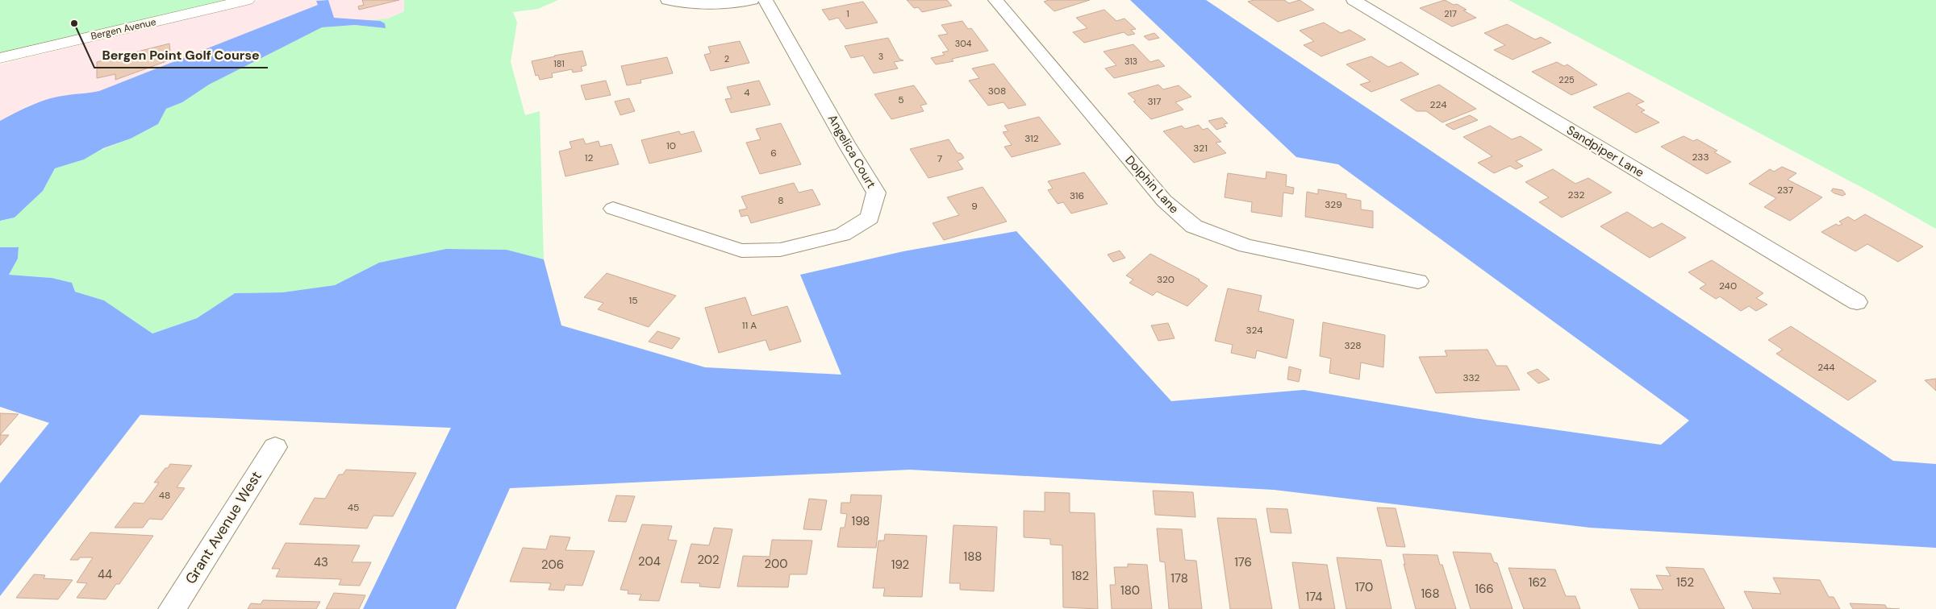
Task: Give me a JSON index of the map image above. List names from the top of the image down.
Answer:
{
  "streets": {
    "main road": ["Bergen Avenue"],
    "street": [
      "Angelica Court",
      "Sandpiper Lane",
      "Dolphin Lane",
      "Grant Avenue West"
    ]
  },
  "places": ["Bergen Point Golf Course"],
  "house_numbers": [
    "1",
    "217",
    "304",
    "3",
    "2",
    "313",
    "181",
    "225",
    "308",
    "4",
    "5",
    "317",
    "224",
    "312",
    "10",
    "321",
    "6",
    "233",
    "12",
    "7",
    "237",
    "232",
    "316",
    "8",
    "329",
    "9",
    "320",
    "240",
    "15",
    "11 A",
    "324",
    "328",
    "244",
    "332",
    "48",
    "45",
    "198",
    "188",
    "202",
    "204",
    "43",
    "176",
    "200",
    "206",
    "192",
    "44",
    "182",
    "178",
    "162",
    "152",
    "170",
    "166",
    "180",
    "168",
    "174"
  ]
}
